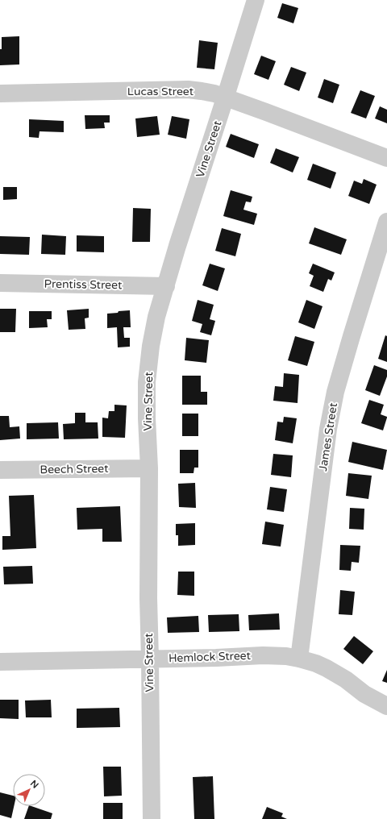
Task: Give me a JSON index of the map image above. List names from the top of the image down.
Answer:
{
  "streets": {
    "street": [
      "Lucas Street",
      "Vine Street",
      "Prentiss Street",
      "James Street",
      "Beech Street",
      "Hemlock Street"
    ]
  },
  "crossings": [
    ["Lucas Street", "Vine Street"],
    ["Vine Street", "Prentiss Street"],
    ["Vine Street", "Beech Street"],
    ["Vine Street", "Hemlock Street"],
    ["James Street", "Hemlock Street"]
  ],
  "north": "top right"
}
